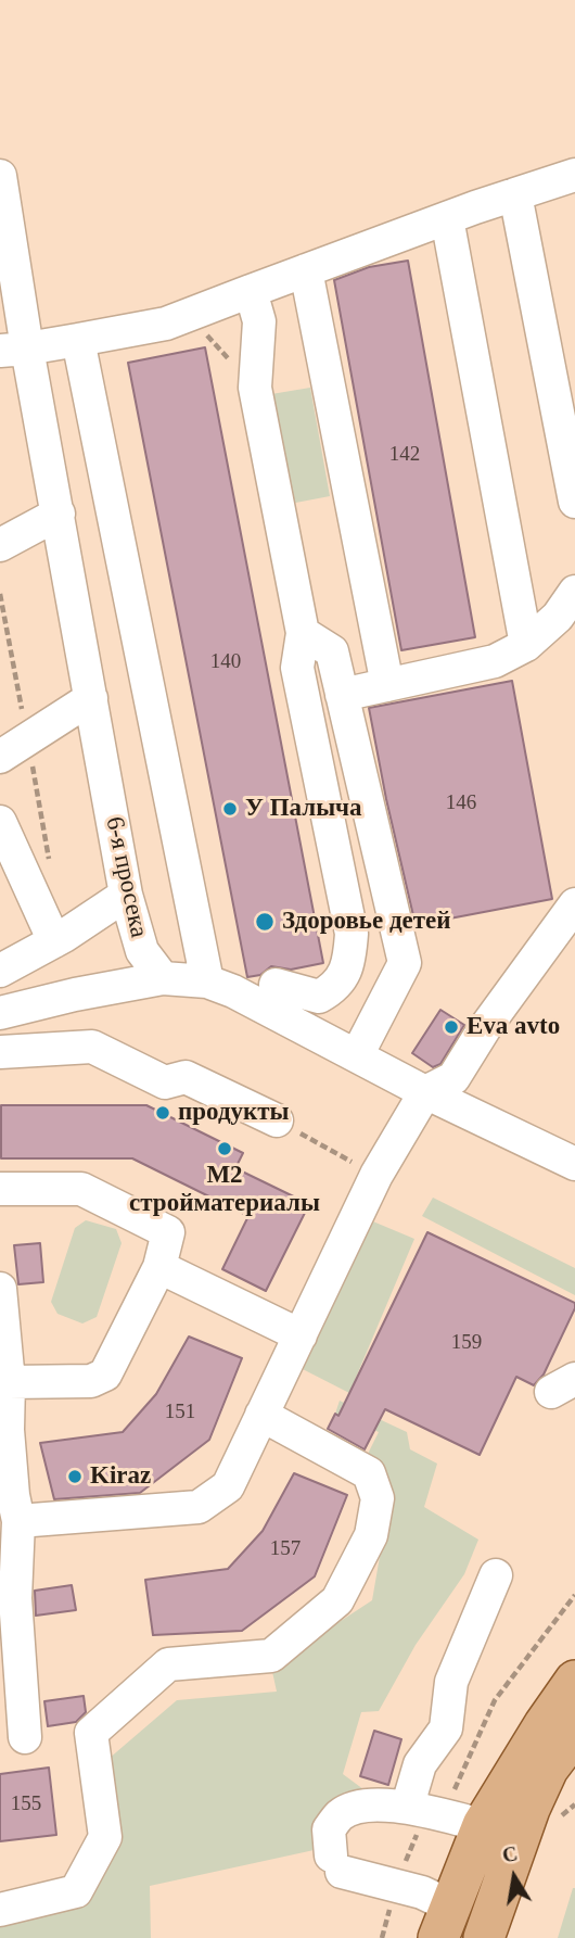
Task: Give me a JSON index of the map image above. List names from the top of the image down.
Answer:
{
  "streets": {
    "street": ["6-я просека"]
  },
  "places": [
    "У Палыча",
    "Здоровье детей",
    "Eva avto",
    "продукты",
    "М2 стройматериалы",
    "Kiraz"
  ],
  "house_numbers": [
    "142",
    "140",
    "146",
    "159",
    "151",
    "157",
    "155"
  ],
  "north": "top"
}
